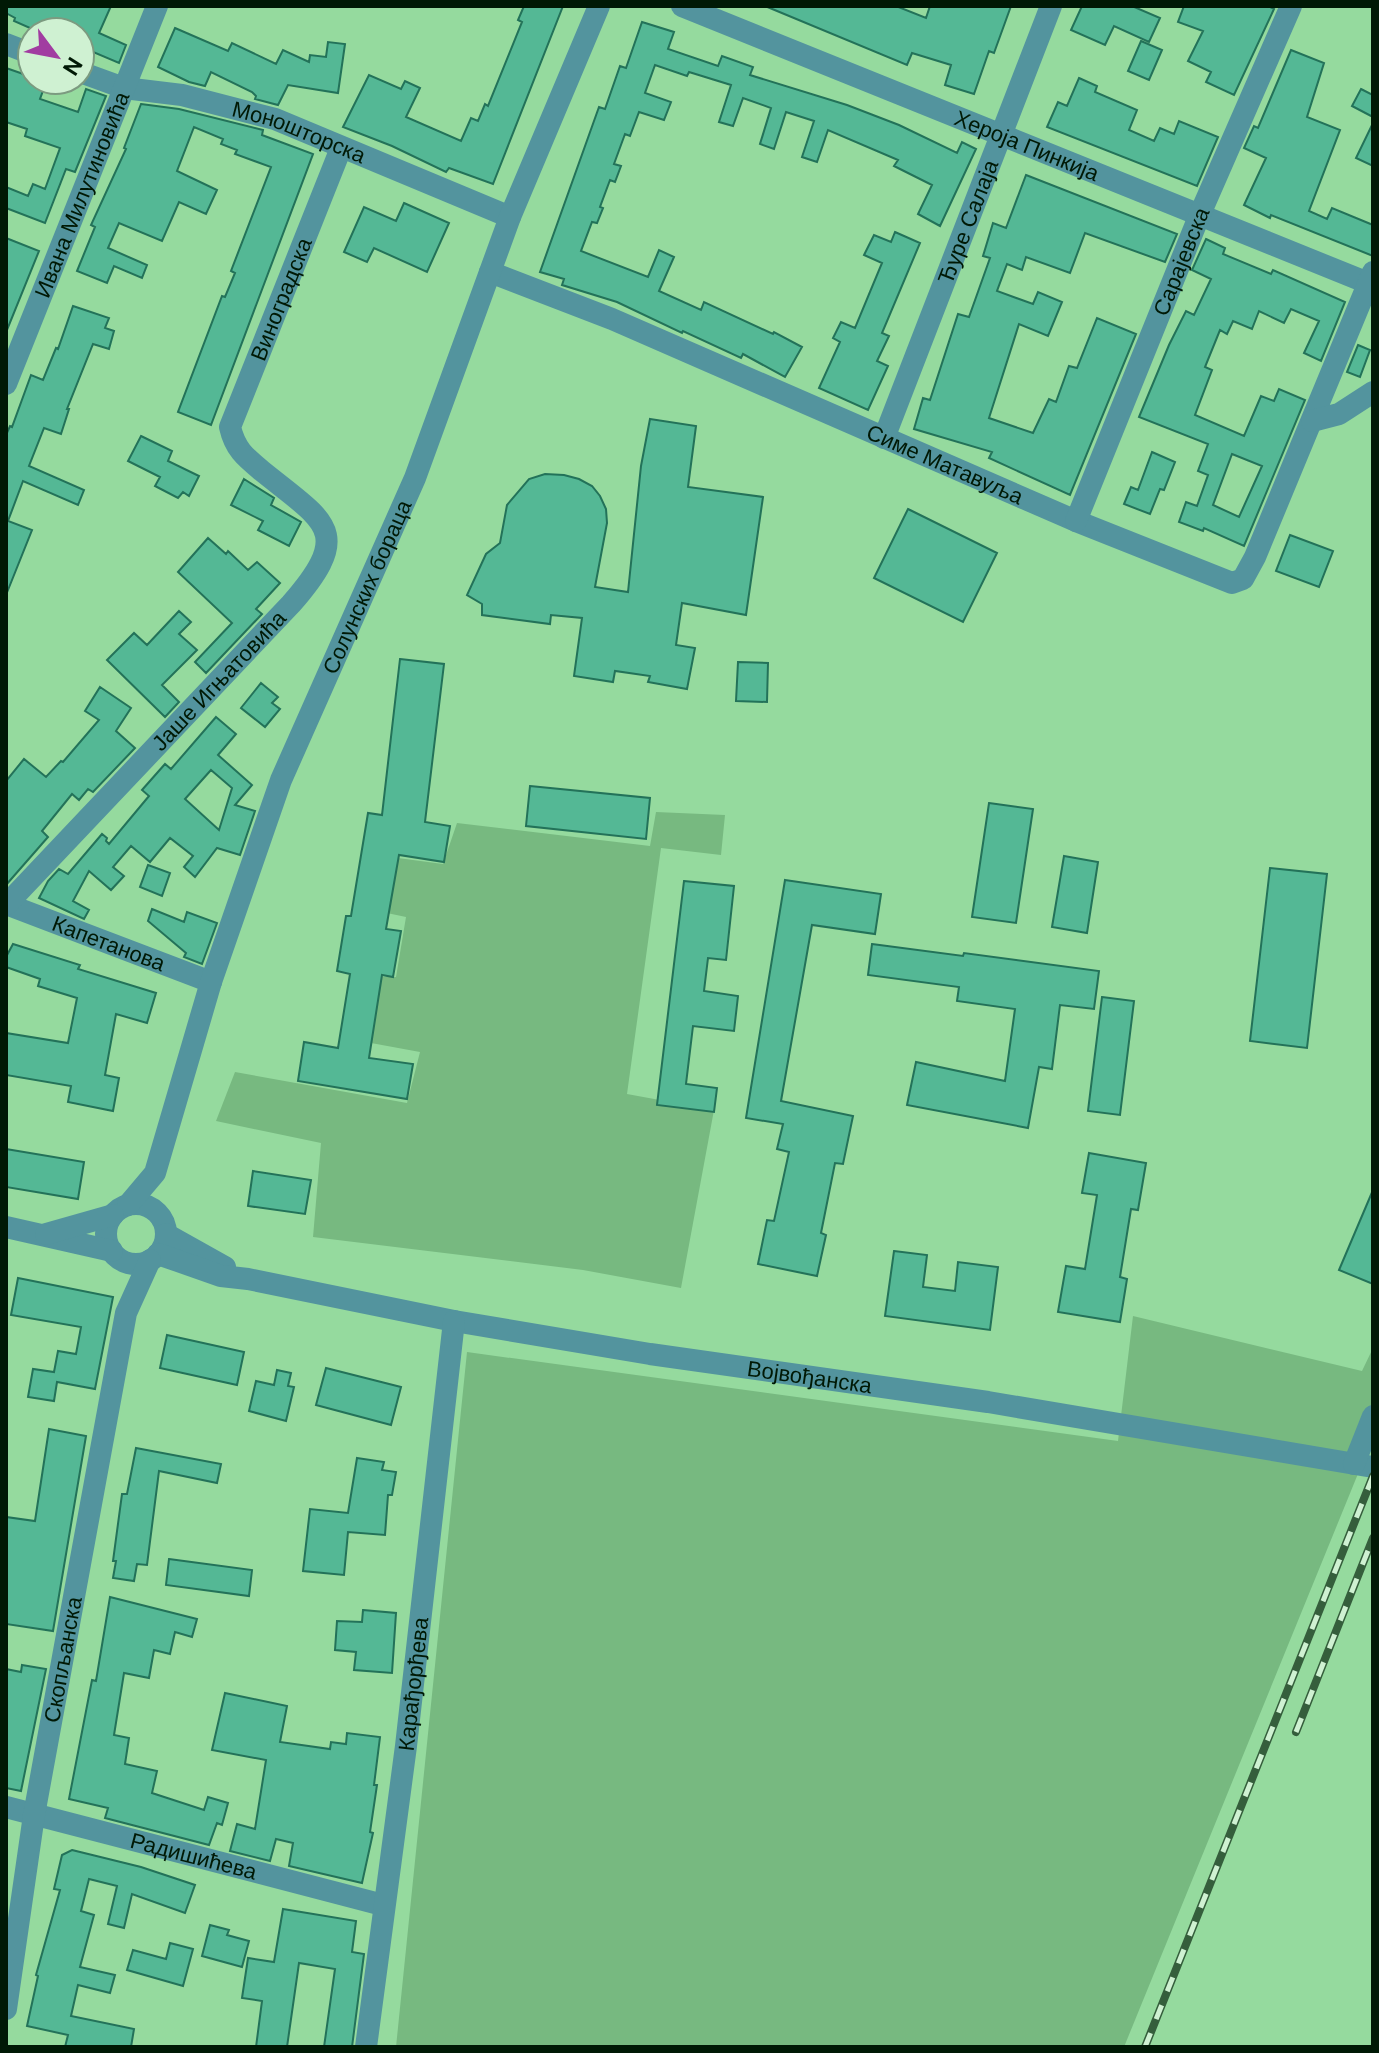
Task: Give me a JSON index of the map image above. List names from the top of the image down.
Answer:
{
  "streets": {
    "street": [
      "Моношторска",
      "Хероја Пинкија",
      "Ивана Милутиновића",
      "Ђуре Салаја",
      "Сарајевска",
      "Виноградска",
      "Симе Матавуља",
      "Солунских бораца",
      "Јаше Игњатовића",
      "Капетанова",
      "Војвођанска",
      "Скопљанска",
      "Карађорђева",
      "Радишићева"
    ]
  },
  "crossings": [
    ["Моношторска", "Ивана Милутиновића"],
    ["Моношторска", "Виноградска"],
    ["Моношторска", "Солунских бораца"],
    ["Хероја Пинкија", "Ђуре Салаја"],
    ["Хероја Пинкија", "Сарајевска"],
    ["Ђуре Салаја", "Симе Матавуља"],
    ["Сарајевска", "Симе Матавуља"],
    ["Виноградска", "Јаше Игњатовића"],
    ["Симе Матавуља", "Солунских бораца"],
    ["Солунских бораца", "Капетанова"],
    ["Солунских бораца", "Војвођанска"],
    ["Солунских бораца", "Скопљанска"],
    ["Јаше Игњатовића", "Капетанова"],
    ["Војвођанска", "Скопљанска"],
    ["Војвођанска", "Карађорђева"],
    ["Скопљанска", "Радишићева"],
    ["Карађорђева", "Радишићева"]
  ],
  "north": "bottom right"
}
